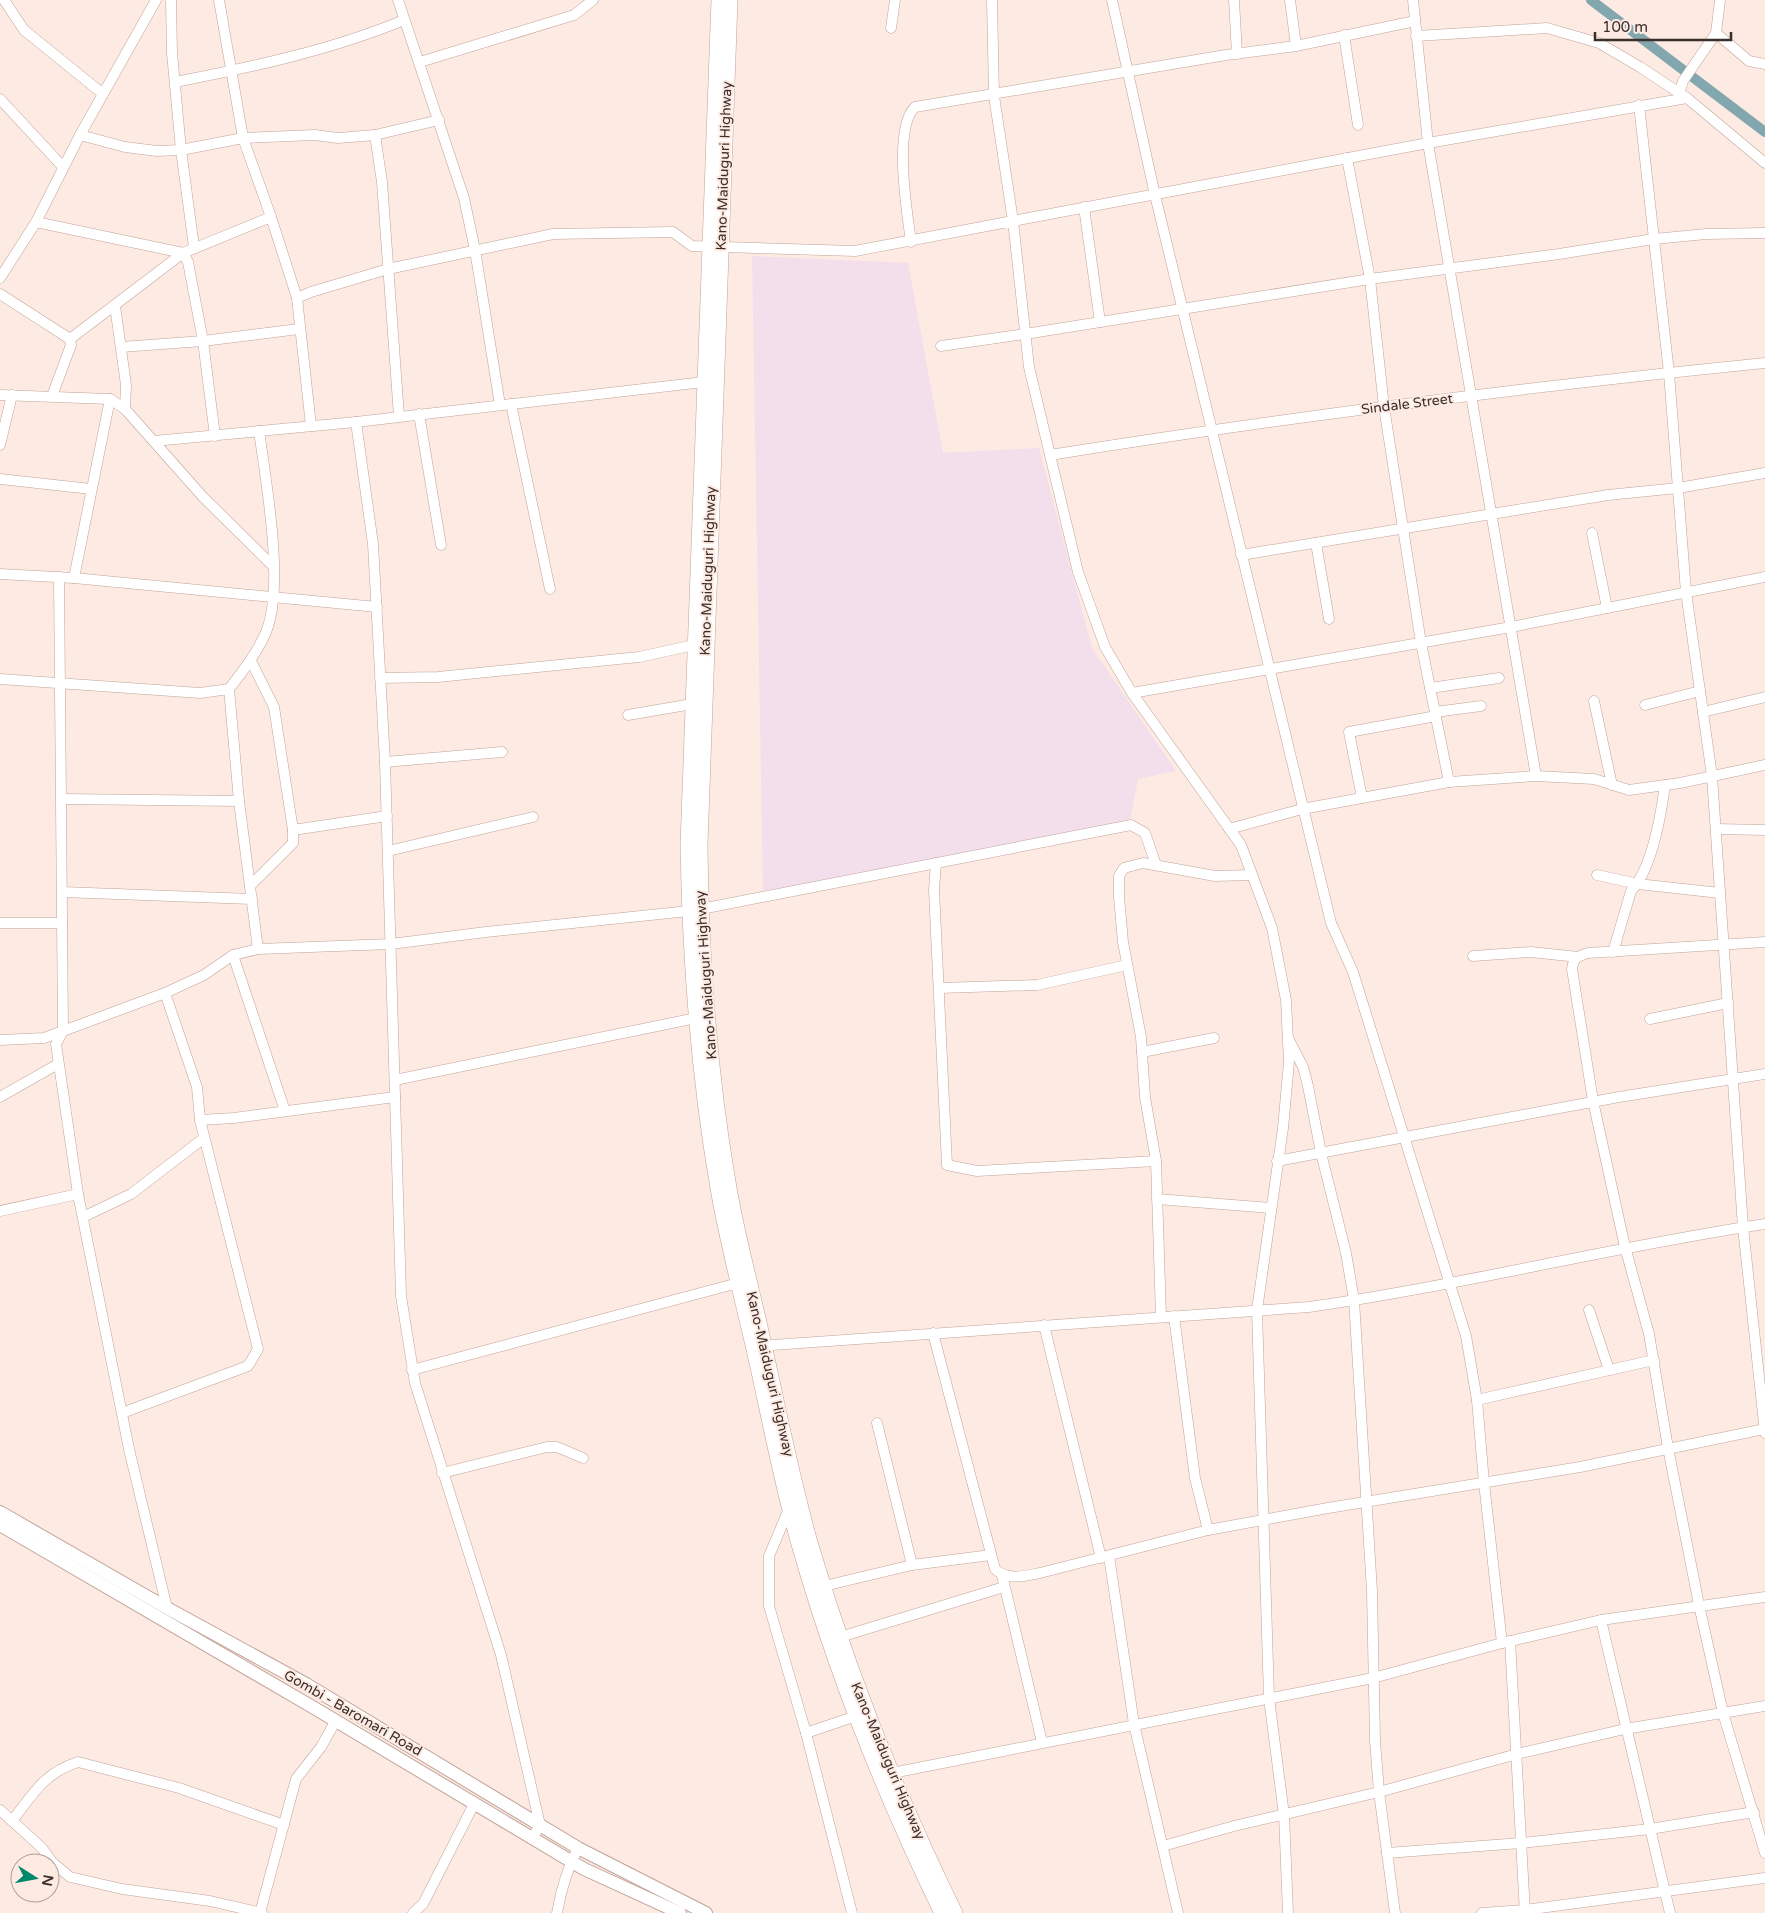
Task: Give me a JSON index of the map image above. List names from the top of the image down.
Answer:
{
  "streets": {
    "highway": ["Kano-Maiduguri Highway"],
    "main road": ["Gombi - Baromari Road"],
    "street": ["Sindale Street"]
  },
  "scale_bar": "100 m",
  "north": "right"
}
